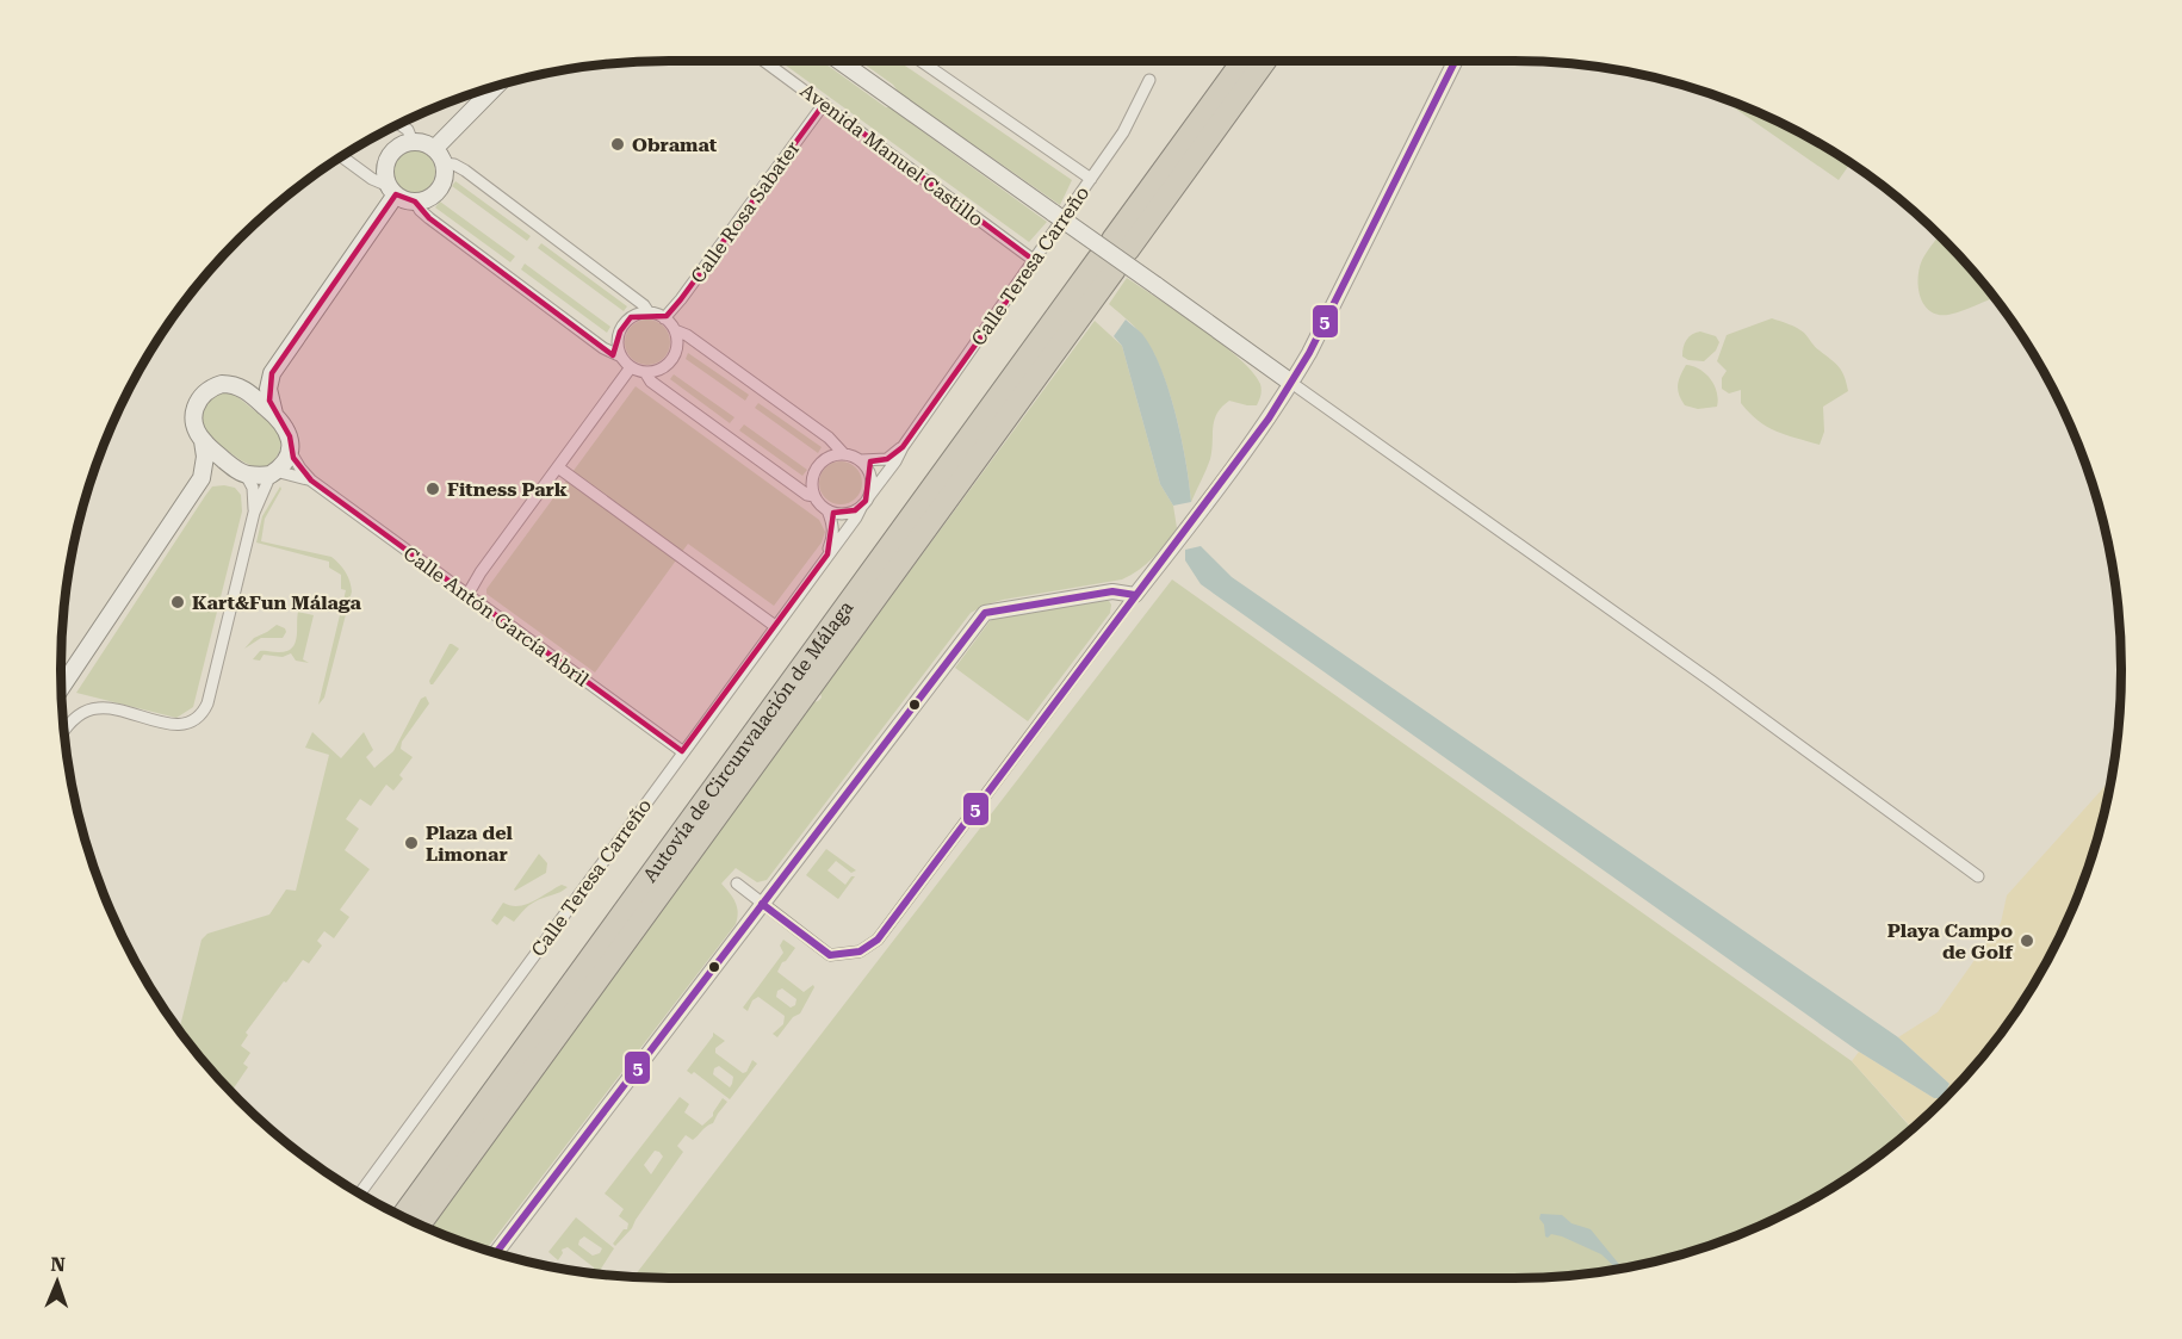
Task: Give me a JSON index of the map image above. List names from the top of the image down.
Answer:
{
  "streets": {
    "highway": ["Autovía de Circunvalación de Málaga"],
    "street": [
      "Avenida Manuel Castillo",
      "Calle Rosa Sabater",
      "Calle Teresa Carreño",
      "Calle Antón García Abril"
    ]
  },
  "crossings": [
    ["Avenida Manuel Castillo", "Calle Rosa Sabater"],
    ["Avenida Manuel Castillo", "Calle Teresa Carreño"],
    ["Calle Teresa Carreño", "Calle Antón García Abril"]
  ],
  "places": [
    "Obramat",
    "Fitness Park",
    "Kart&Fun Málaga",
    "Plaza del Limonar",
    "Playa Campo de Golf"
  ],
  "lines": ["transit line 5"],
  "north": "top"
}
